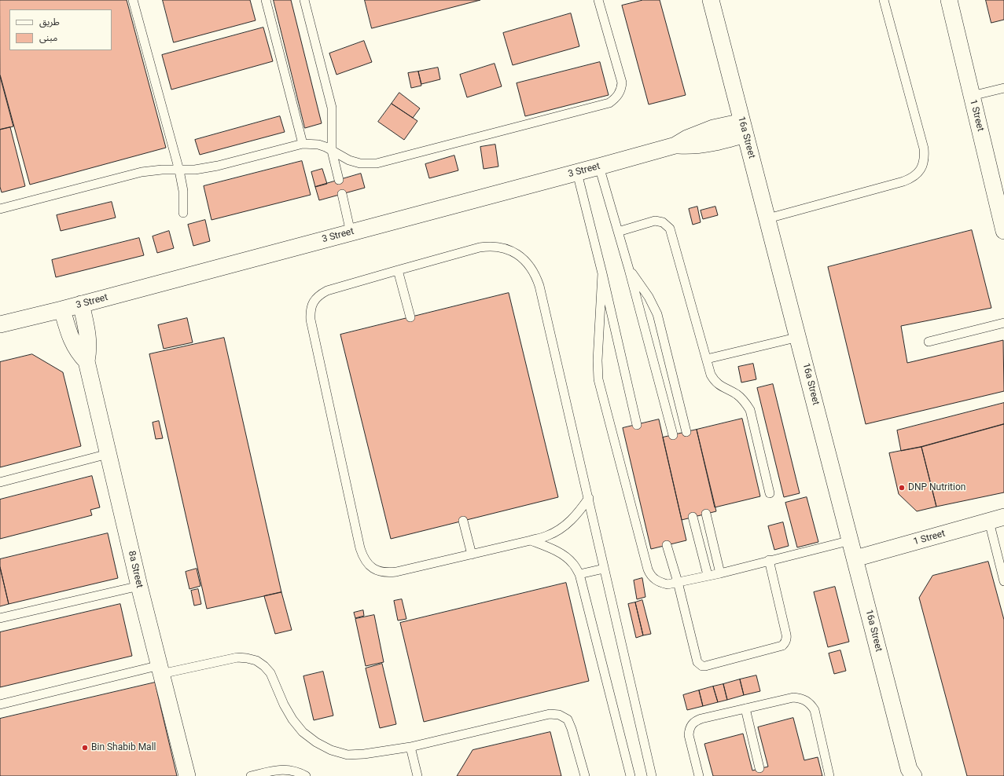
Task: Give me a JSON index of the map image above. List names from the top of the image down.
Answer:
{
  "streets": {
    "street": [
      "1 Street",
      "16a Street",
      "3 Street",
      "8a Street"
    ]
  },
  "crossings": [
    ["1 Street", "16a Street"],
    ["16a Street", "3 Street"],
    ["3 Street", "8a Street"]
  ],
  "places": ["DNP Nutrition", "Bin Shabib Mall"],
  "legend": ["طريق", "مبنى"]
}
